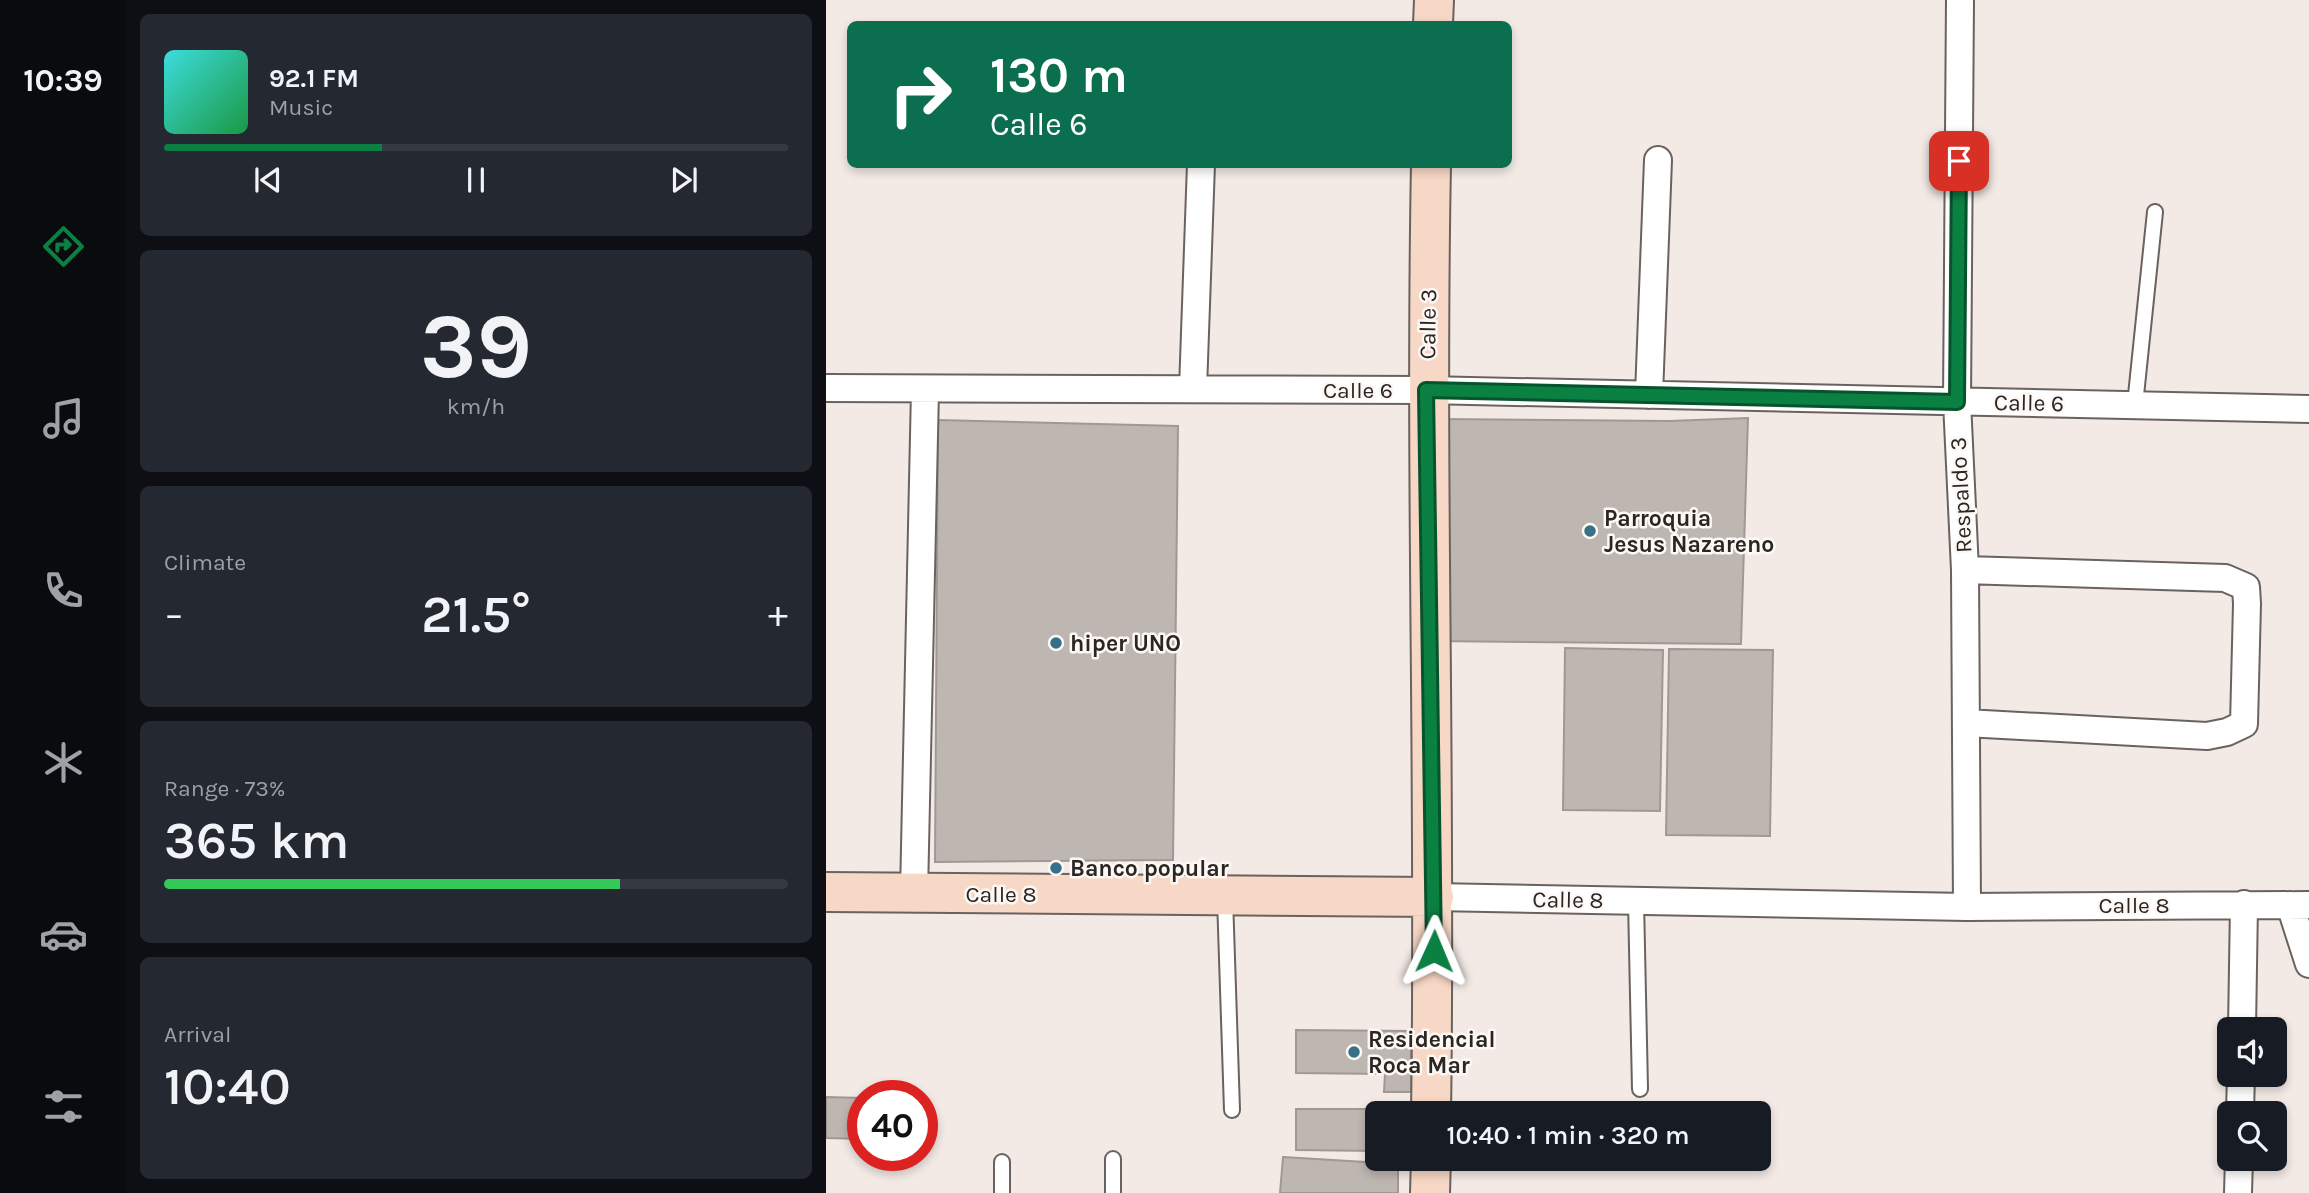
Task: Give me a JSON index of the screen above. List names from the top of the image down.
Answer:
{
  "streets": {
    "street": [
      "Calle 3",
      "Calle 6",
      "Respaldo 3",
      "Calle 8"
    ]
  },
  "crossings": [
    ["Calle 3", "Calle 6"],
    ["Calle 3", "Calle 8"],
    ["Calle 6", "Respaldo 3"],
    ["Respaldo 3", "Calle 8"]
  ],
  "places": [
    "Parroquia Jesus Nazareno",
    "hiper UNO",
    "Banco popular",
    "Residencial Roca Mar"
  ],
  "page": {
    "tabs": "10:39",
    "turn": ["130 m", "Calle 6"],
    "song": ["92.1 FM", "Music"],
    "tile": [
      ["39", "km/h"],
      "Climate",
      ["Range · 73%", "365 km"],
      ["Arrival", "10:40"]
    ],
    "heat": ["−", "21.5°", "+"],
    "limit": "40",
    "trip": "10:40 · 1 min · 320 m"
  }
}
